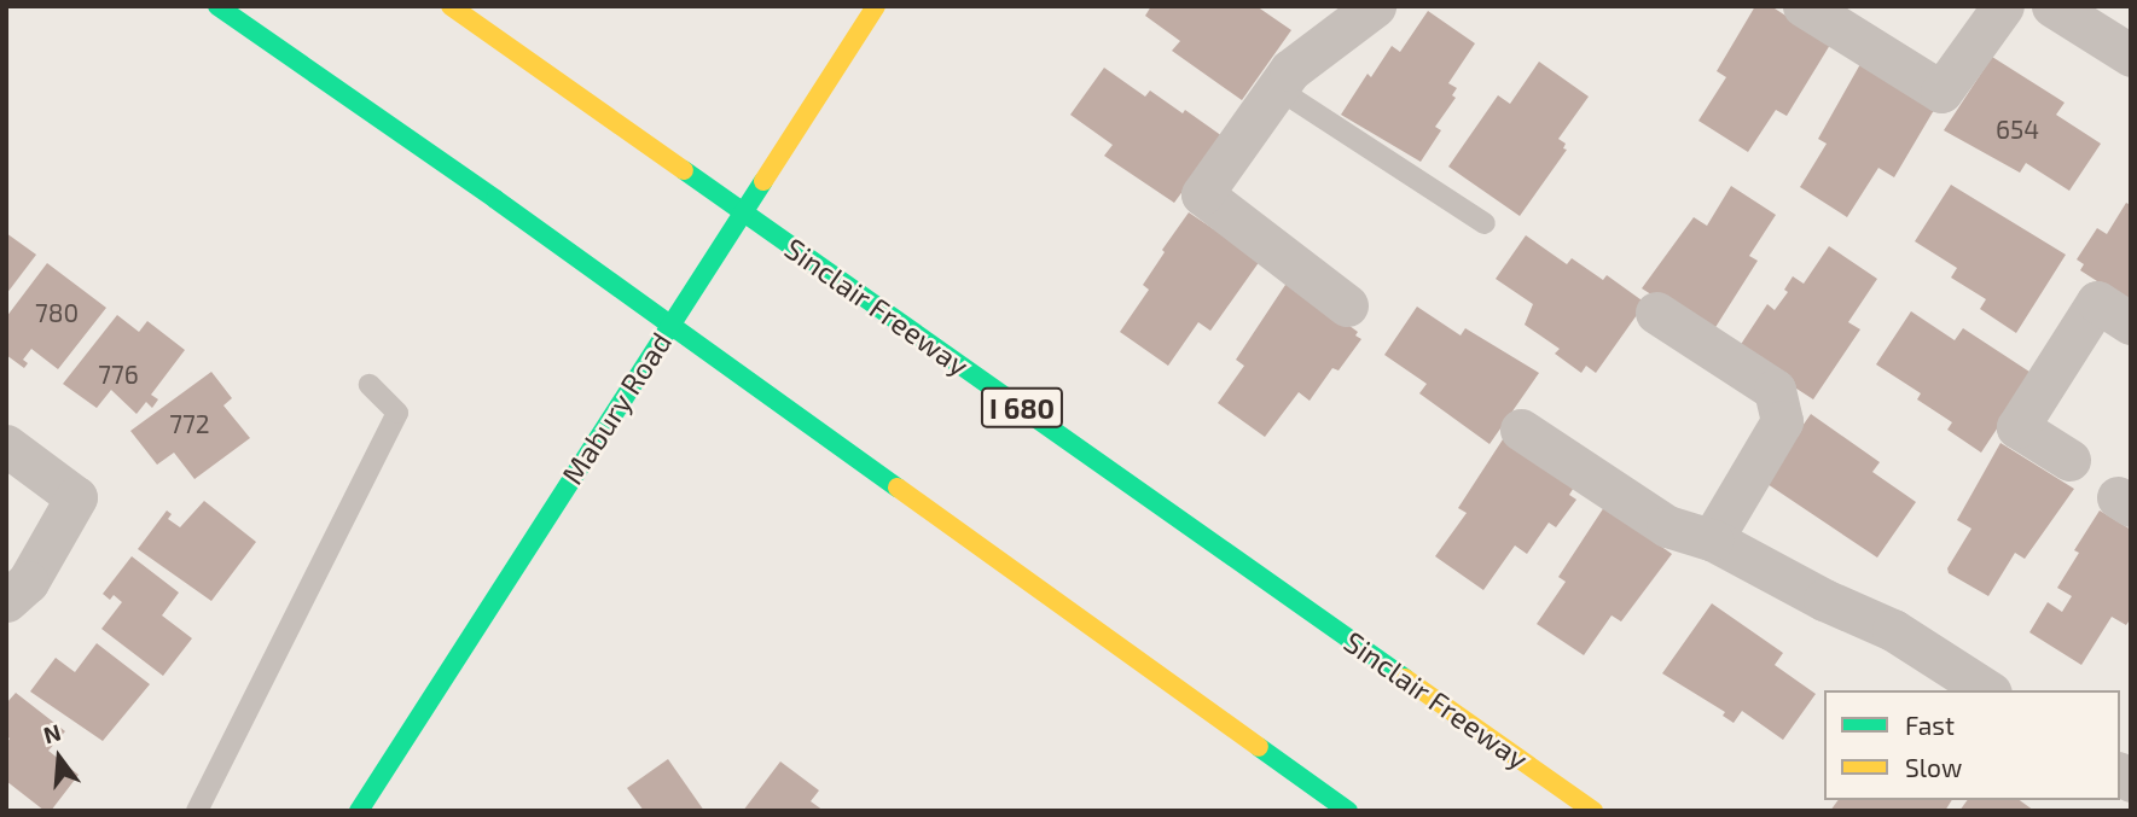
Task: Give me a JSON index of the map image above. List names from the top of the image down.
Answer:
{
  "streets": {
    "main road": ["Sinclair Freeway", "Mabury Road", "I 680"]
  },
  "house_numbers": [
    "654",
    "780",
    "776",
    "772"
  ],
  "legend": ["Fast", "Slow"],
  "north": "top"
}
